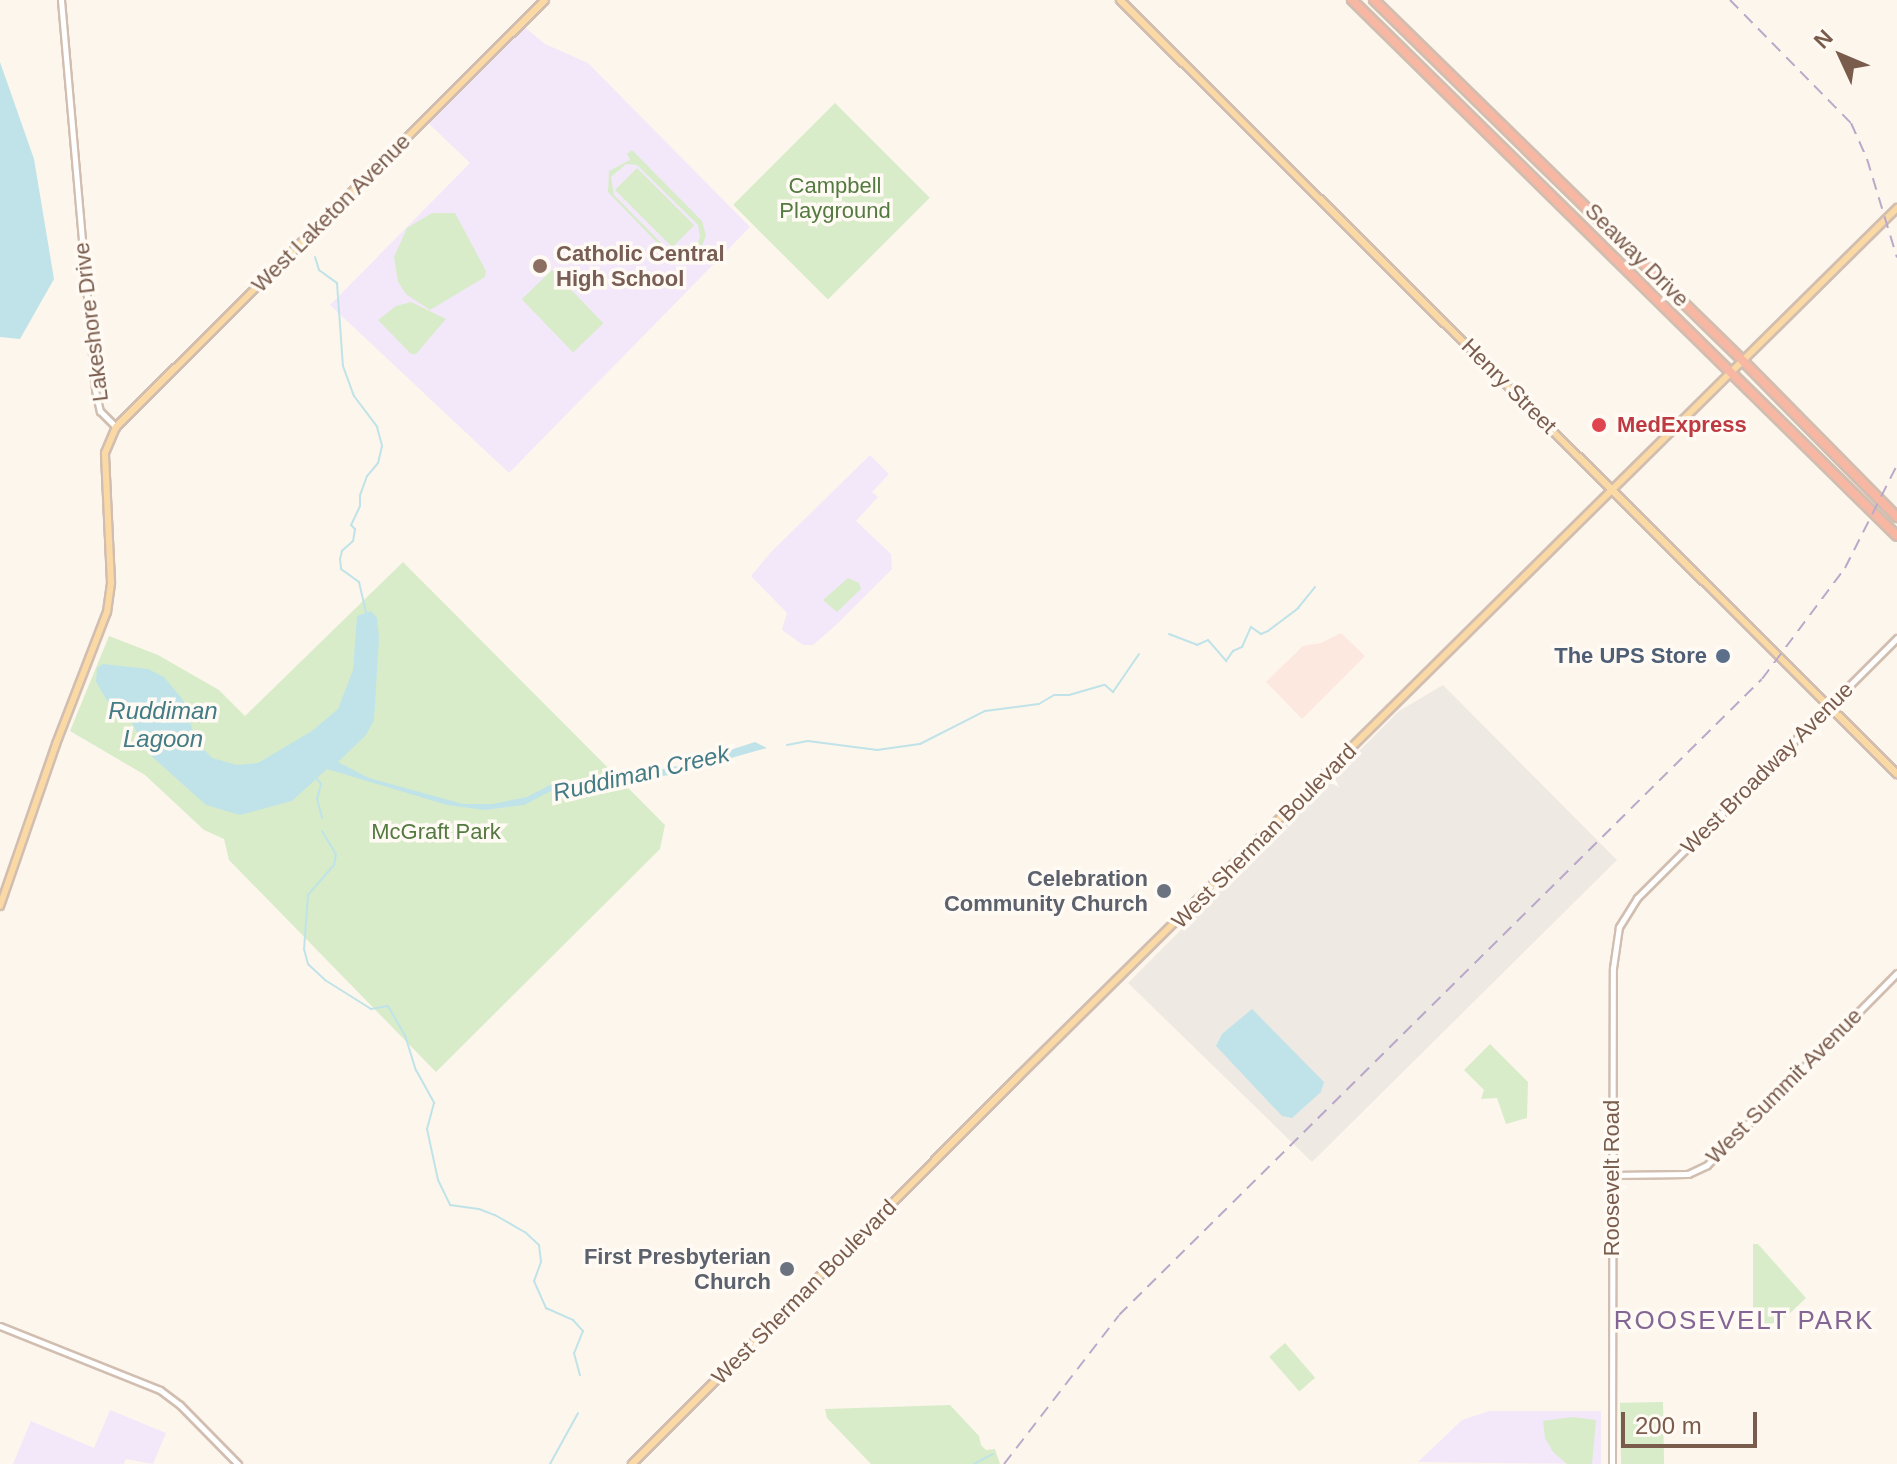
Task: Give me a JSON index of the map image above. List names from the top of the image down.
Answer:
{
  "streets": {
    "highway": ["Seaway Drive"],
    "main road": [
      "West Laketon Avenue",
      "Lakeshore Drive",
      "Henry Street",
      "West Sherman Boulevard"
    ],
    "street": ["West Broadway Avenue", "West Summit Avenue", "Roosevelt Road"]
  },
  "crossings": [
    ["West Laketon Avenue", "Lakeshore Drive"],
    ["Seaway Drive", "West Sherman Boulevard"],
    ["Henry Street", "West Broadway Avenue"],
    ["Henry Street", "West Sherman Boulevard"],
    ["West Broadway Avenue", "Roosevelt Road"],
    ["West Summit Avenue", "Roosevelt Road"]
  ],
  "districts": ["ROOSEVELT PARK"],
  "water": ["Ruddiman Lagoon", "Ruddiman Creek"],
  "parks": ["Campbell Playground", "McGraft Park"],
  "places": [
    "Catholic Central High School",
    "MedExpress",
    "The UPS Store",
    "Celebration Community Church",
    "First Presbyterian Church"
  ],
  "scale_bar": "200 m",
  "north": "top left"
}
